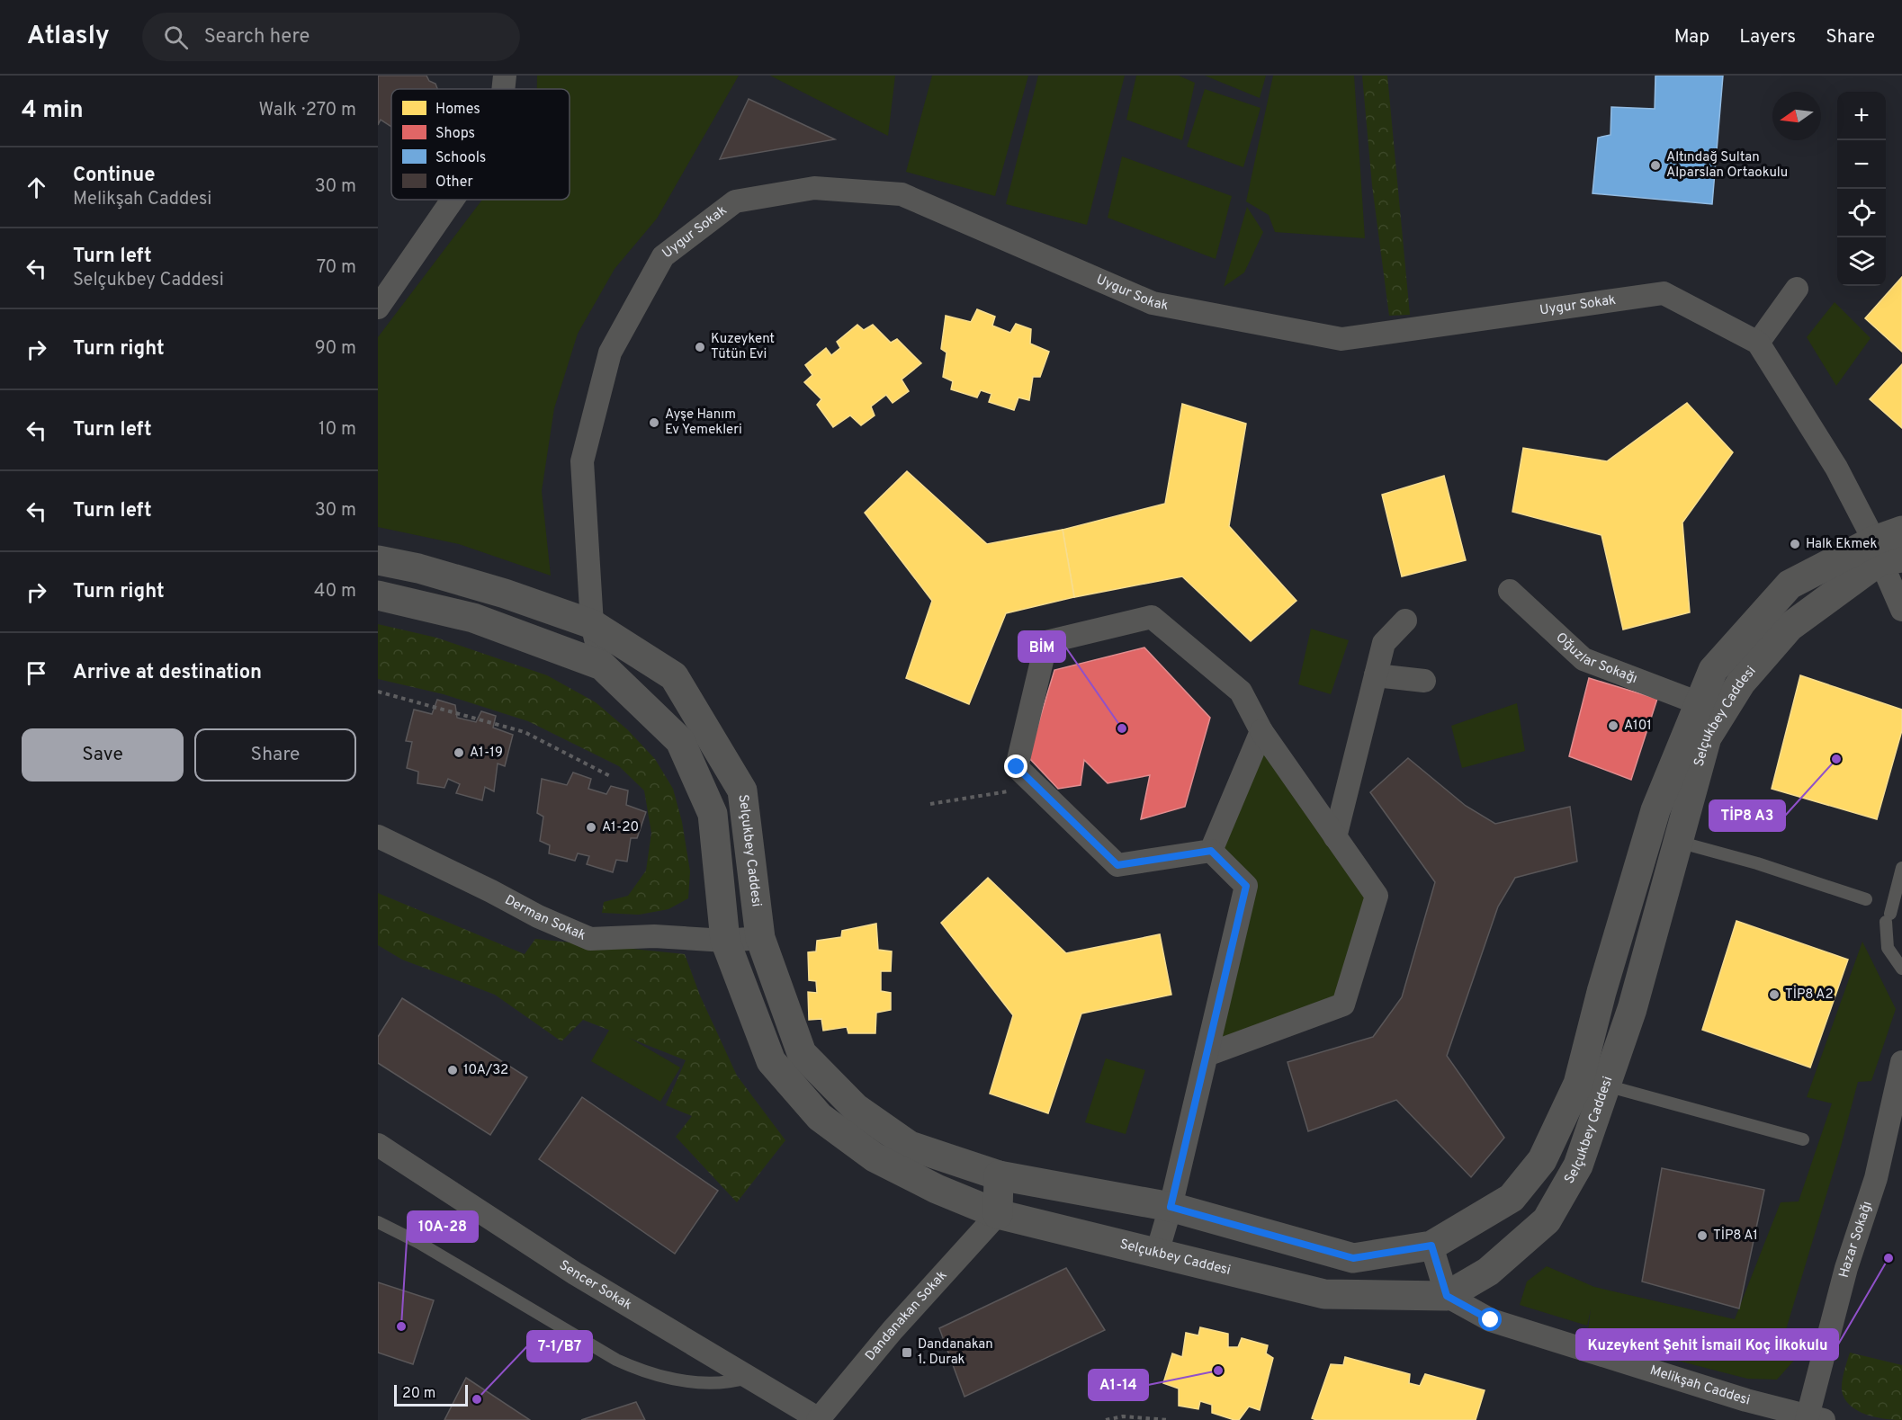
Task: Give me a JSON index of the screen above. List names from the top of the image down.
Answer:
{
  "streets": {
    "street": [
      "Uygur Sokak",
      "Oğuzlar Sokağı",
      "Selçukbey Caddesi",
      "Derman Sokak",
      "Hazar Sokağı",
      "Sencer Sokak",
      "Dandanakan Sokak",
      "Melikşah Caddesi"
    ]
  },
  "crossings": [
    ["Uygur Sokak", "Selçukbey Caddesi"],
    ["Oğuzlar Sokağı", "Selçukbey Caddesi"],
    ["Selçukbey Caddesi", "Derman Sokak"],
    ["Selçukbey Caddesi", "Dandanakan Sokak"],
    ["Selçukbey Caddesi", "Melikşah Caddesi"],
    ["Hazar Sokağı", "Melikşah Caddesi"],
    ["Sencer Sokak", "Dandanakan Sokak"]
  ],
  "places": {
    "other": [
      "Altındağ Sultan Alparslan Ortaokulu",
      "Kuzeykent Tütün Evi",
      "Ayşe Hanım Ev Yemekleri",
      "Halk Ekmek",
      "A101",
      "BİM",
      "A1-19",
      "TİP8 A3",
      "A1-20",
      "TİP8 A2",
      "10A/32",
      "TİP8 A1",
      "Kuzeykent Şehit İsmail Koç İlkokulu",
      "10A-28",
      "A1-14",
      "7-1/B7"
    ],
    "transit": ["Dandanakan 1. Durak"]
  },
  "legend": [
    "Homes",
    "Shops",
    "Schools",
    "Other"
  ],
  "scale_bar": "20 m",
  "north": "left",
  "page": {
    "header": "Atlasly",
    "search": "Search here",
    "nav": ["Map", "Layers", "Share"],
    "heading": ["4 min", "Walk · 270 m"],
    "map_buttons": ["+", "−"],
    "list": [
      ["Continue", "Melikşah Caddesi", "30 m"],
      ["Turn left", "Selçukbey Caddesi", "70 m"],
      ["Turn right", "90 m"],
      ["Turn left", "10 m"],
      ["Turn left", "30 m"],
      ["Turn right", "40 m"],
      "Arrive at destination"
    ],
    "buttons": ["Save", "Share"],
    "scale": "20 m"
  }
}
